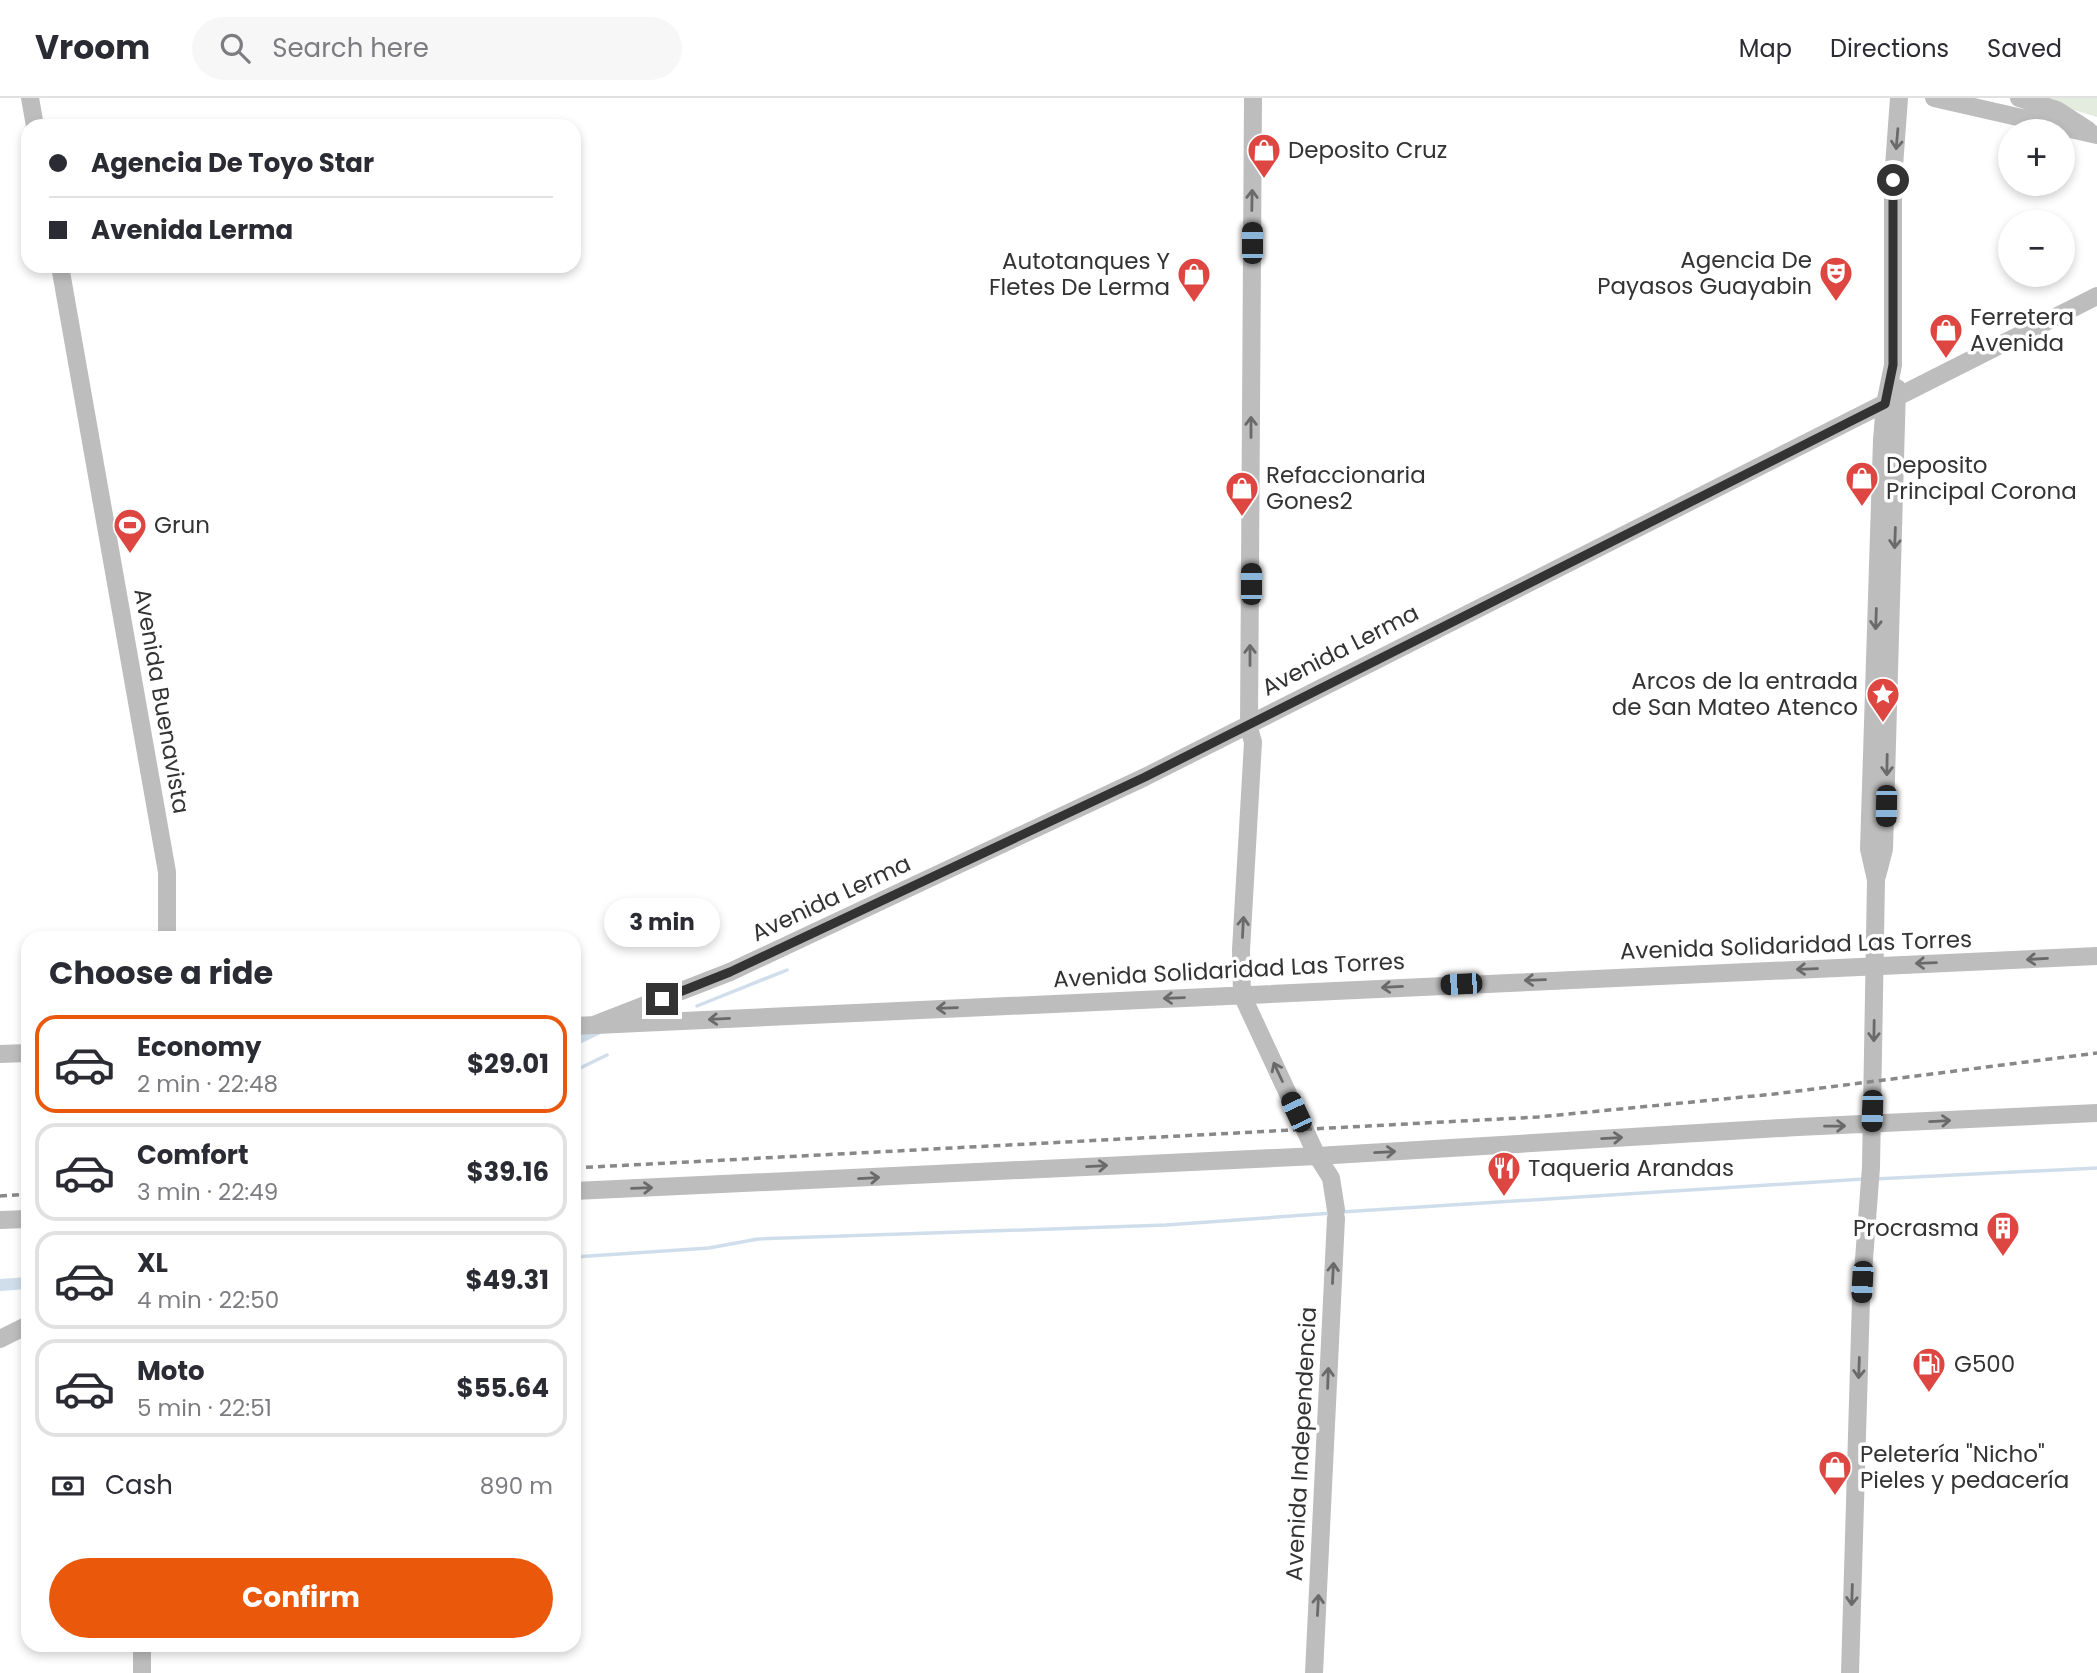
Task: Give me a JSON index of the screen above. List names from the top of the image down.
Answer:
{
  "streets": {
    "main road": [
      "Avenida Lerma",
      "Avenida Buenavista",
      "Avenida Solidaridad Las Torres",
      "Avenida Independencia"
    ]
  },
  "crossings": [
    ["Avenida Lerma", "Avenida Solidaridad Las Torres"],
    ["Avenida Lerma", "Avenida Independencia"],
    ["Avenida Solidaridad Las Torres", "Avenida Independencia"]
  ],
  "one_way": ["Avenida Solidaridad Las Torres", "Avenida Independencia"],
  "places": {
    "shop": [
      "Deposito Cruz",
      "Autotanques Y Fletes De Lerma",
      "Ferretera Avenida",
      "Deposito Principal Corona",
      "Refaccionaria Gones2",
      "Peletería \"Nicho\" Pieles y pedacería"
    ],
    "theatre": ["Agencia De Payasos Guayabin"],
    "sports": ["Grun"],
    "place": ["Arcos de la entrada de San Mateo Atenco"],
    "restaurant": ["Taqueria Arandas"],
    "building": ["Procrasma"],
    "fuel station": ["G500"]
  },
  "page": {
    "header": "Vroom",
    "search": "Search here",
    "nav": ["Map", "Directions", "Saved"],
    "map_buttons": ["+", "−"],
    "banner": ["Agencia De Toyo Star", "Avenida Lerma"],
    "bubble": "3 min",
    "heading": "Choose a ride",
    "list": [
      {
        "name": "Economy",
        "note": "2 min · 22:48",
        "value": "$29.01"
      },
      {
        "name": "Comfort",
        "note": "3 min · 22:49",
        "value": "$39.16"
      },
      {
        "name": "XL",
        "note": "4 min · 22:50",
        "value": "$49.31"
      },
      {
        "name": "Moto",
        "note": "5 min · 22:51",
        "value": "$55.64"
      }
    ],
    "pay": ["Cash", "890 m"],
    "buttons": "Confirm"
  }
}
